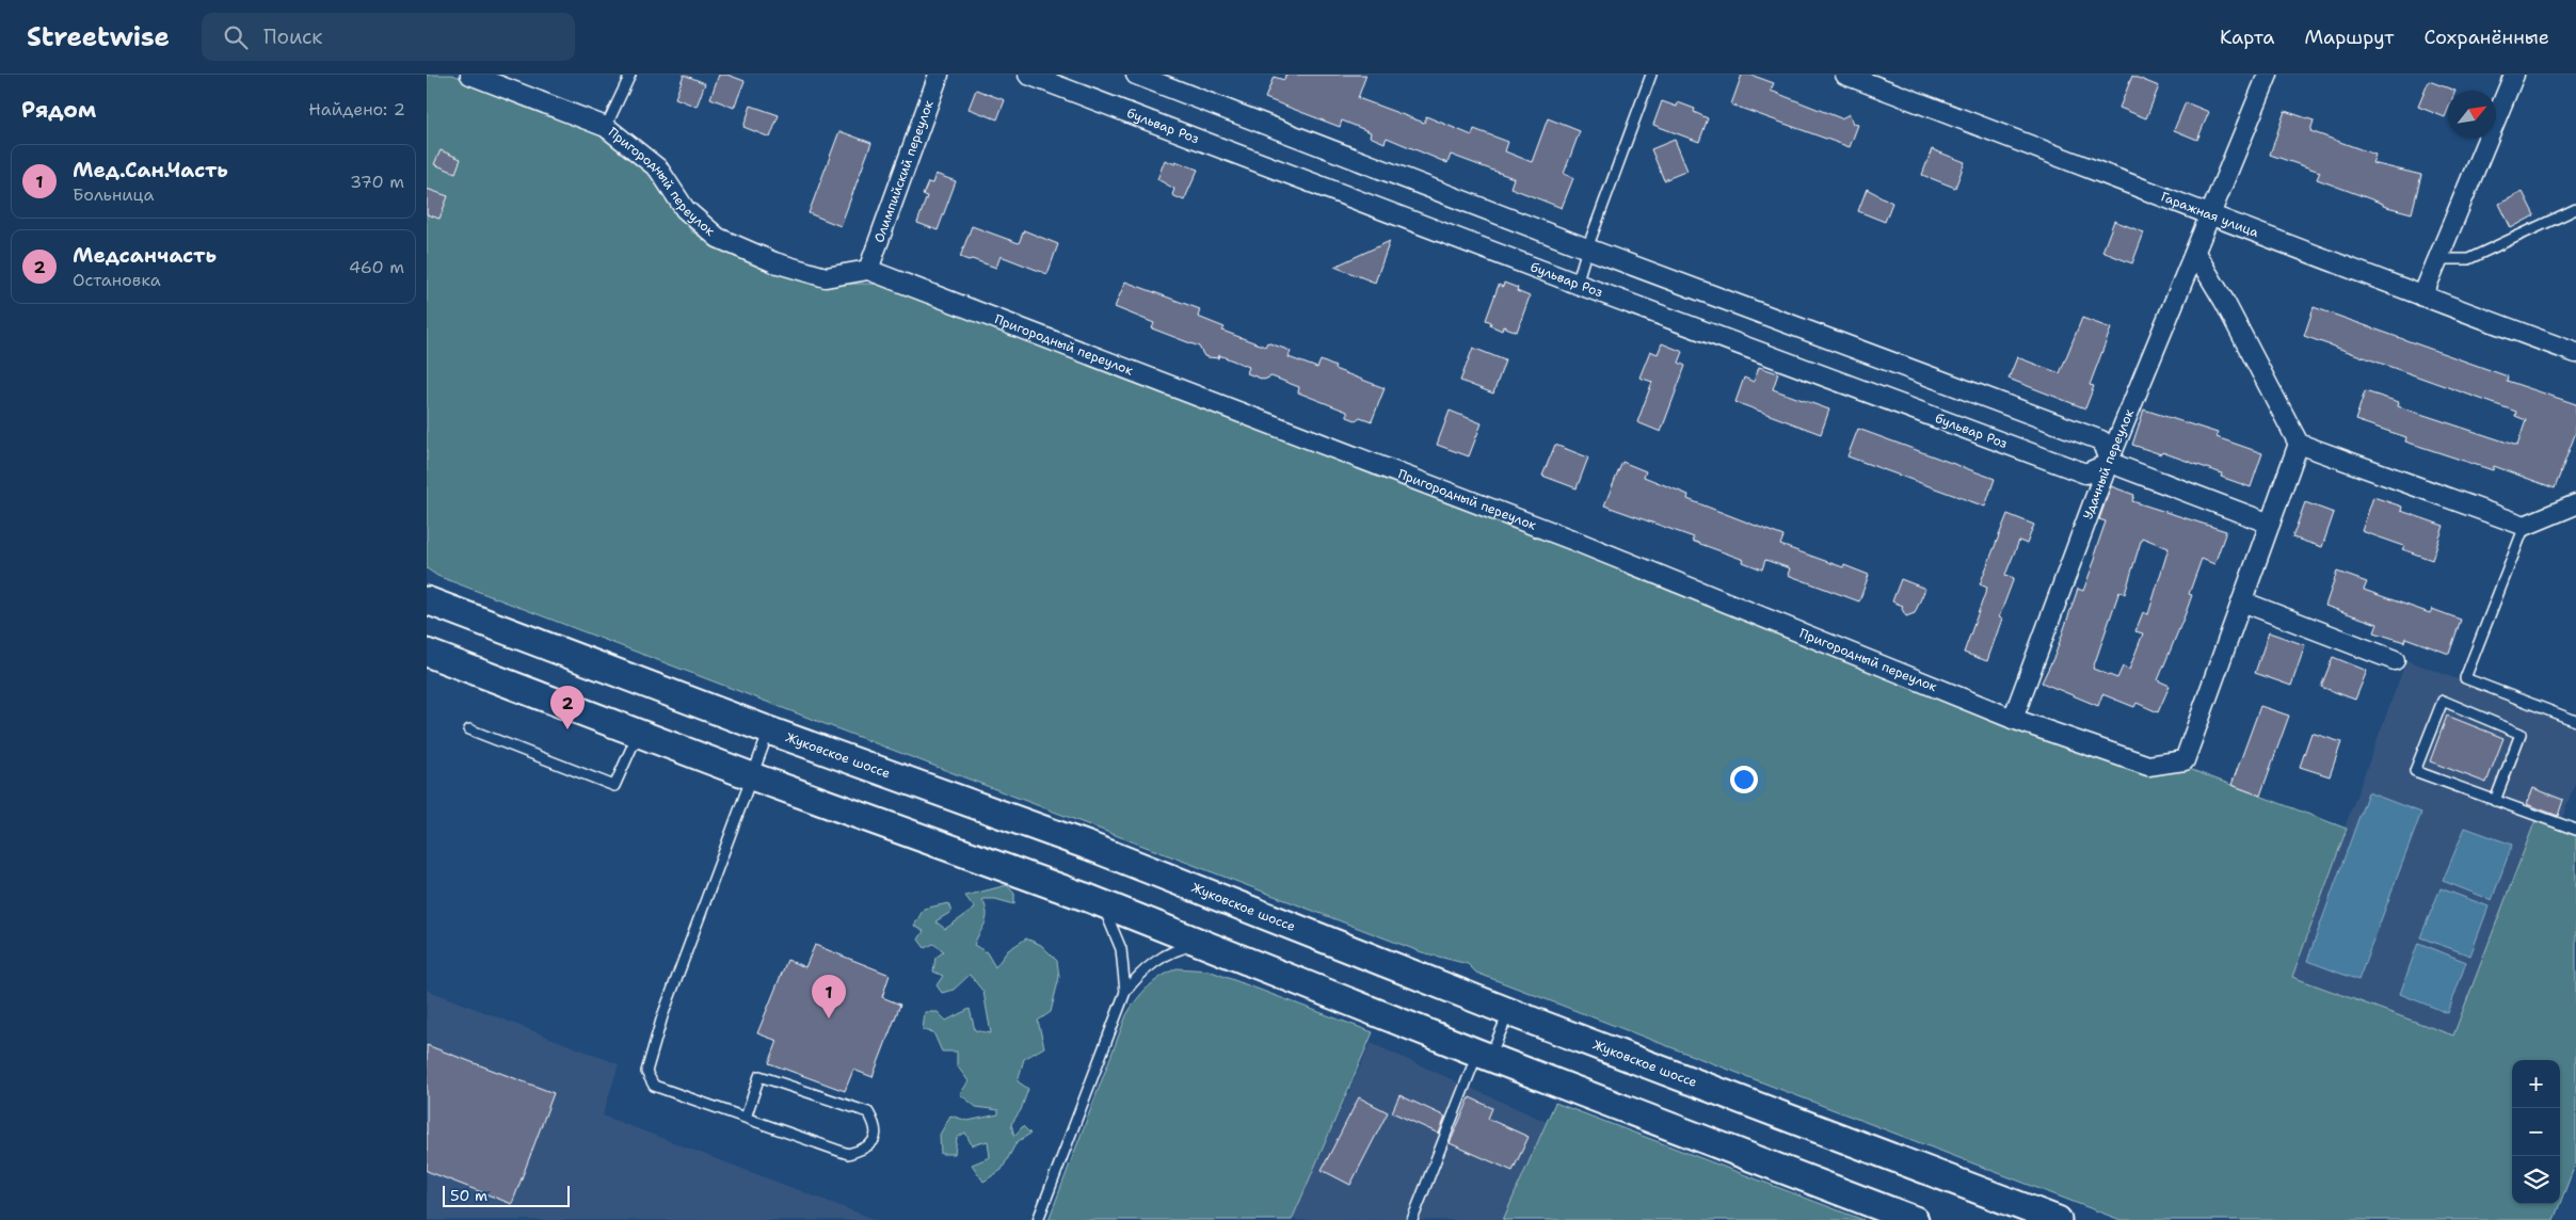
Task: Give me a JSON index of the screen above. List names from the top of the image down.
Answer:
{
  "streets": {
    "main road": ["Жуковское шоссе"],
    "street": [
      "бульвар Роз",
      "Олимпийский переулок",
      "Пригородный переулок",
      "Гаражная улица",
      "Удачный переулок"
    ]
  },
  "crossings": [
    ["бульвар Роз", "Удачный переулок"],
    ["Олимпийский переулок", "Пригородный переулок"],
    ["Пригородный переулок", "Удачный переулок"],
    ["Гаражная улица", "Удачный переулок"]
  ],
  "scale_bar": "50 m",
  "north": "top right",
  "page": {
    "header": "Streetwise",
    "search": "Поиск",
    "nav": ["Карта", "Маршрут", "Сохранённые"],
    "heading": ["Рядом", "Найдено: 2"],
    "list": [
      {
        "mark": "1",
        "name": "Мед.Сан.Часть",
        "note": "Больница",
        "value": "370 m"
      },
      {
        "mark": "2",
        "name": "Медсанчасть",
        "note": "Остановка",
        "value": "460 m"
      }
    ],
    "pins": ["2", "1"],
    "map_buttons": ["+", "−"],
    "scale": "50 m"
  }
}
